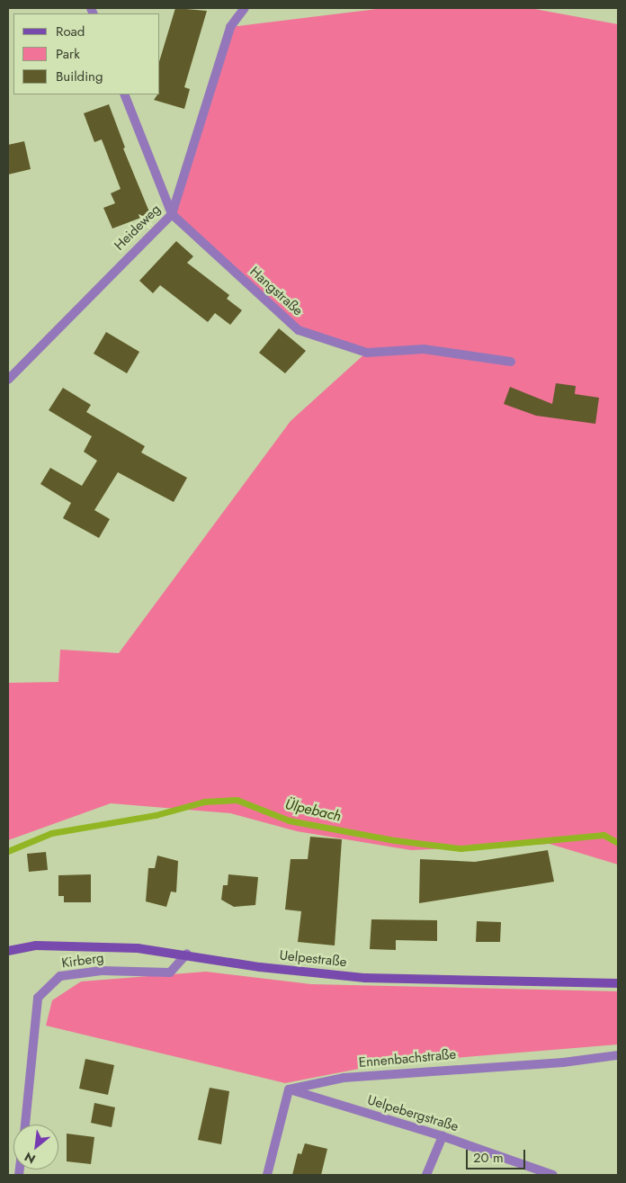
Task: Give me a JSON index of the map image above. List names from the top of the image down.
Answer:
{
  "streets": {
    "main road": ["Uelpestraße"],
    "street": [
      "Heideweg",
      "Hangstraße",
      "Kirberg",
      "Ennenbachstraße",
      "Uelpebergstraße"
    ]
  },
  "crossings": [
    ["Heideweg", "Hangstraße"],
    ["Uelpestraße", "Kirberg"],
    ["Ennenbachstraße", "Uelpebergstraße"]
  ],
  "water": ["Ülpebach"],
  "legend": ["Road", "Park", "Building"],
  "scale_bar": "20 m",
  "north": "bottom left"
}
